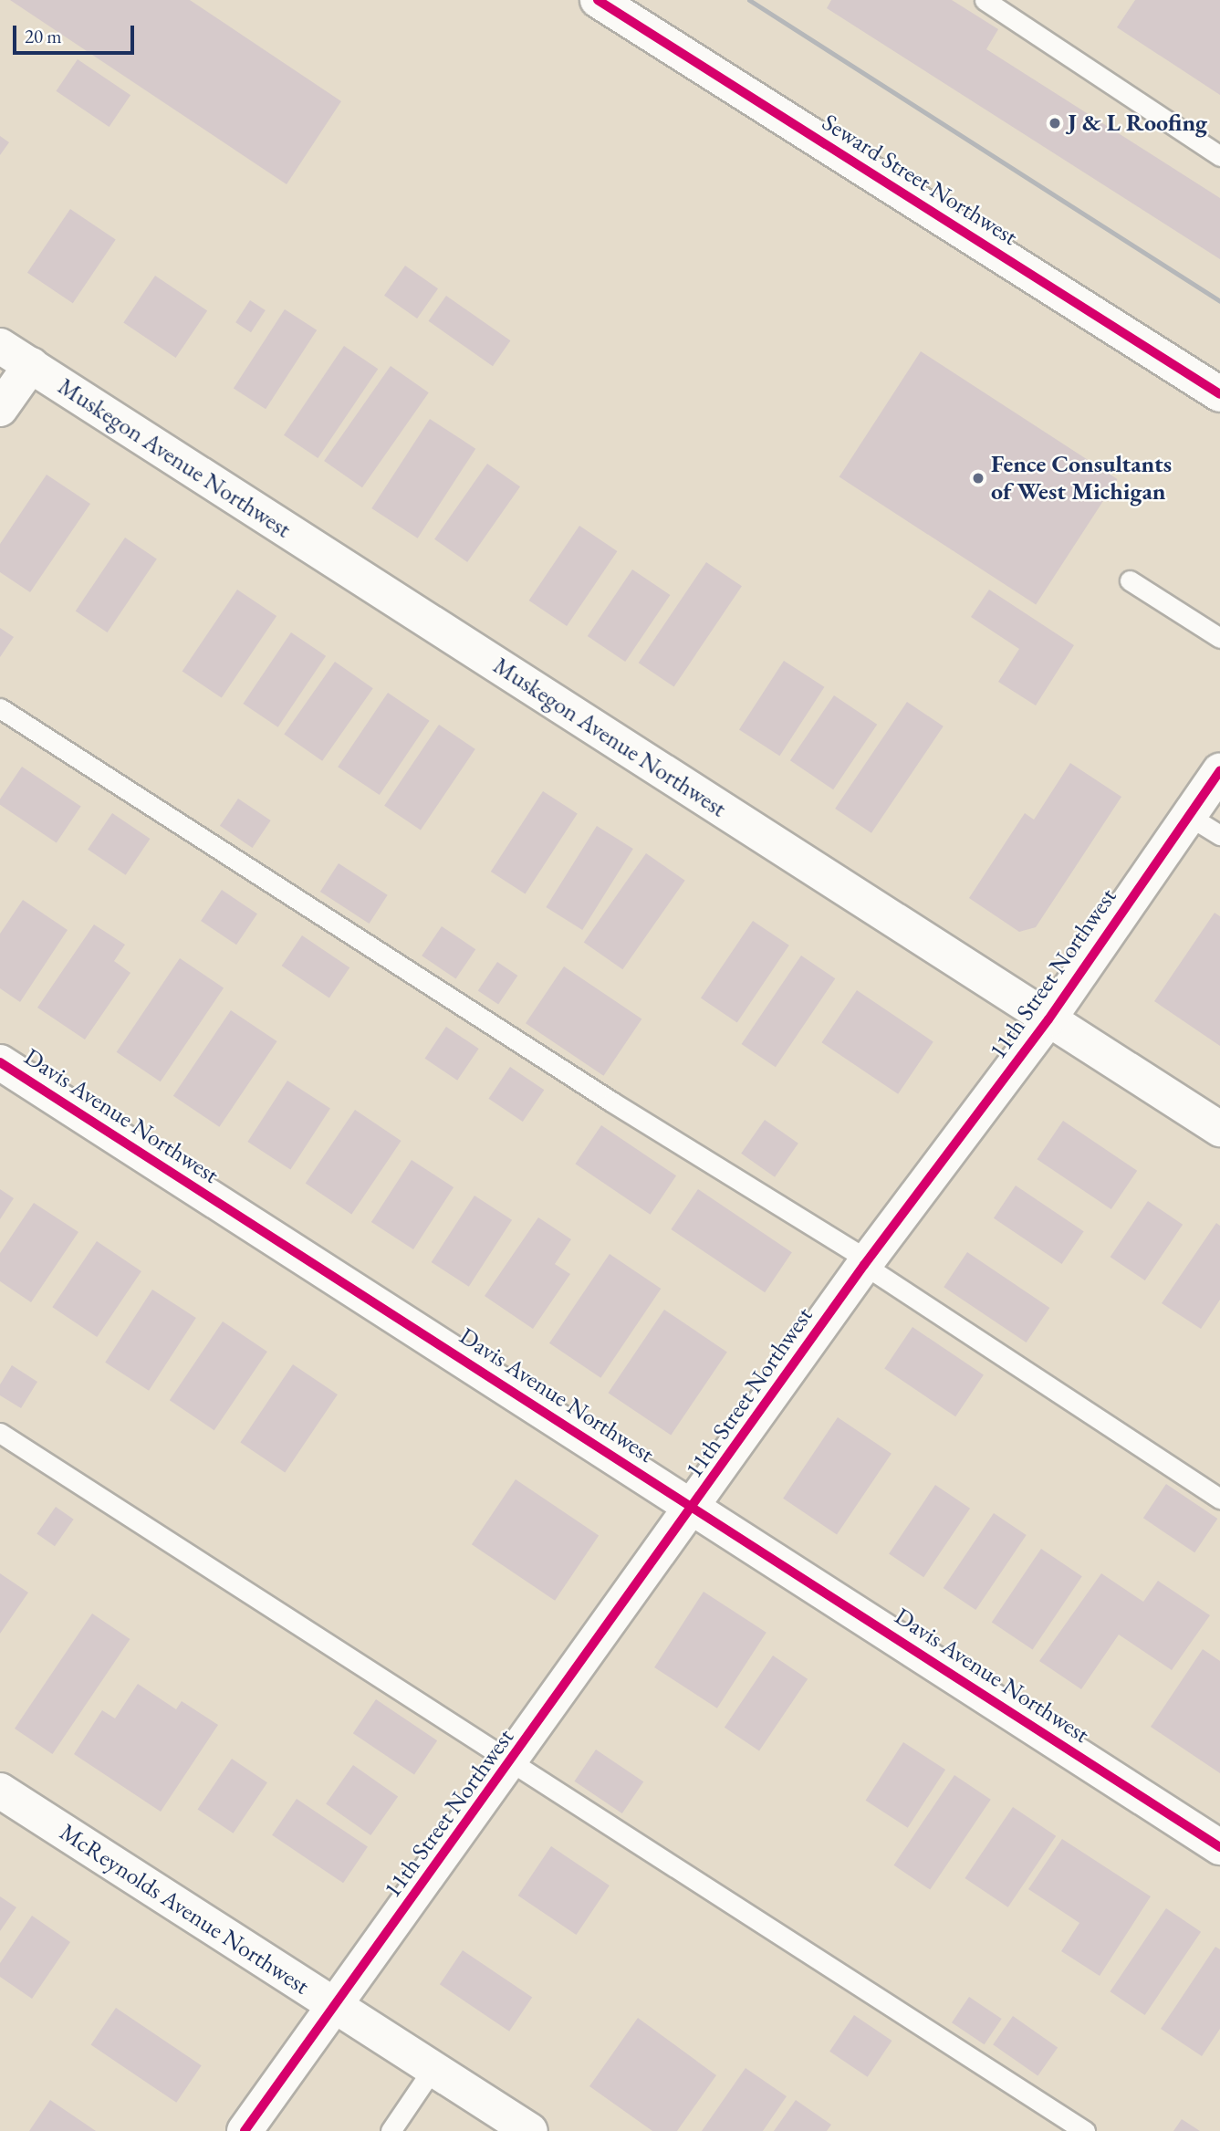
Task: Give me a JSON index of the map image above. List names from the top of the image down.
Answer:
{
  "streets": {
    "street": [
      "Seward Street Northwest",
      "Muskegon Avenue Northwest",
      "11th Street Northwest",
      "Davis Avenue Northwest",
      "McReynolds Avenue Northwest"
    ]
  },
  "crossings": [
    ["Muskegon Avenue Northwest", "11th Street Northwest"],
    ["11th Street Northwest", "Davis Avenue Northwest"],
    ["11th Street Northwest", "McReynolds Avenue Northwest"]
  ],
  "places": ["J & L Roofing", "Fence Consultants of West Michigan"],
  "scale_bar": "20 m"
}
